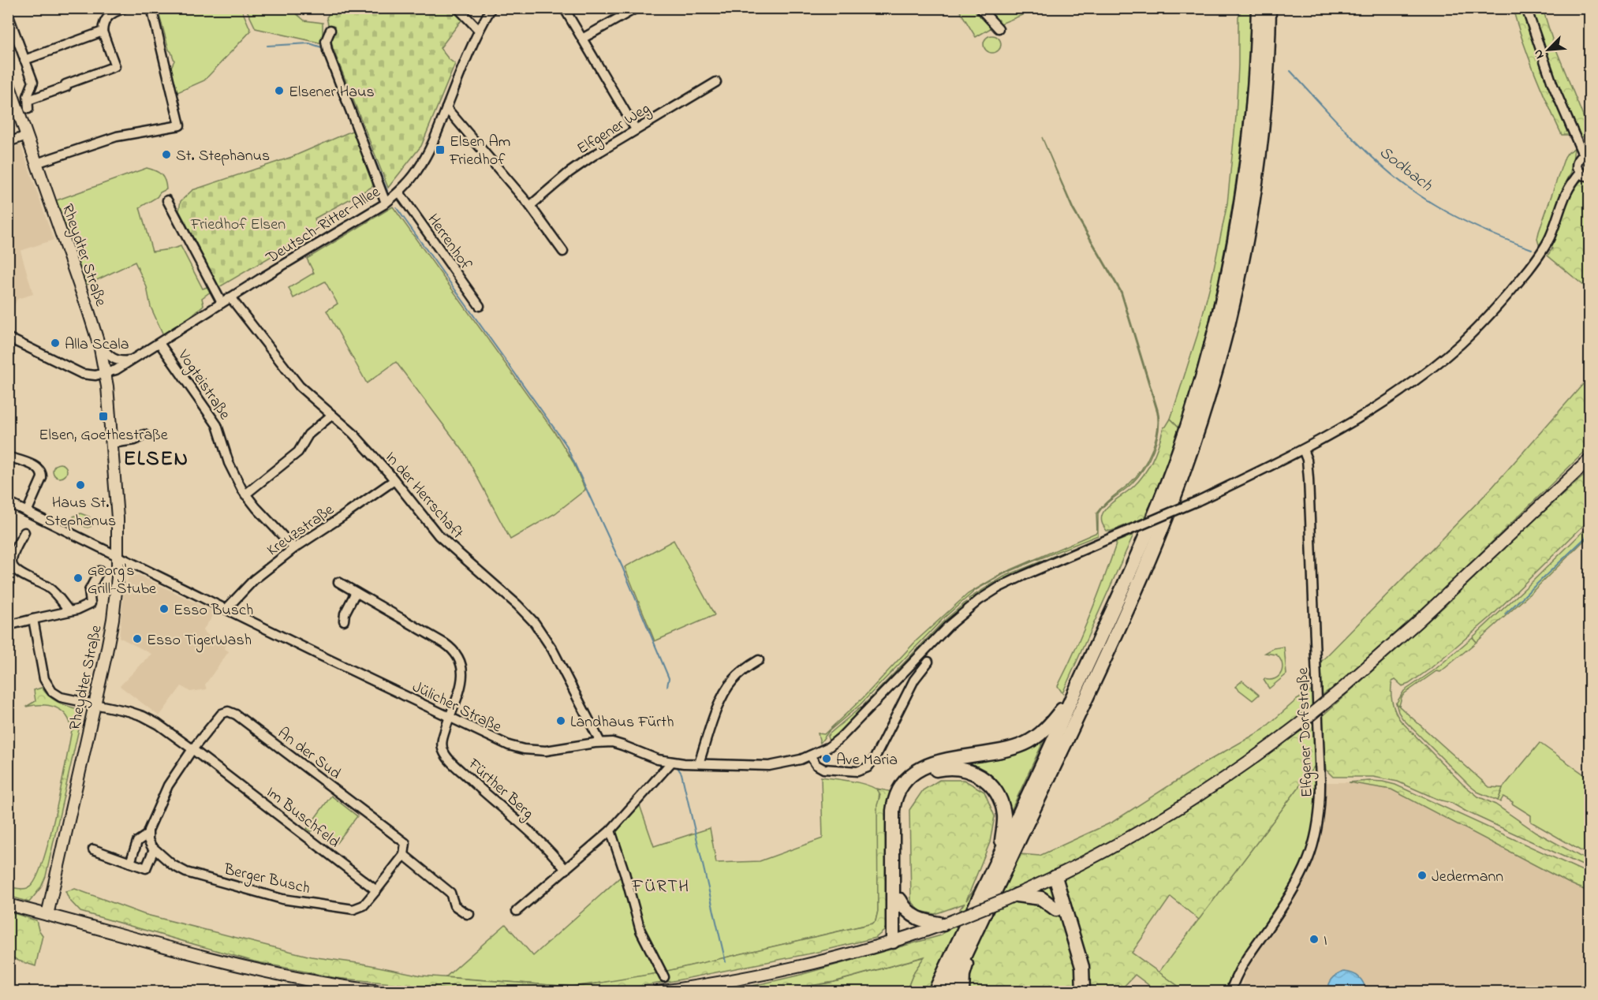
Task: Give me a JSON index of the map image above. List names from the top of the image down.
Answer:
{
  "streets": {
    "main road": ["Rheydter Straße"],
    "street": [
      "Elfgener Weg",
      "Deutsch-Ritter-Allee",
      "Herrenhof",
      "Vogteistraße",
      "In der Herrschaft",
      "Kreuzstraße",
      "Jülicher Straße",
      "Elfgener Dorfstraße",
      "An der Sud",
      "Fürther Berg",
      "Im Buschfeld",
      "Berger Busch"
    ]
  },
  "crossings": [
    ["Deutsch-Ritter-Allee", "Herrenhof"],
    ["Deutsch-Ritter-Allee", "Rheydter Straße"],
    ["Deutsch-Ritter-Allee", "Vogteistraße"],
    ["Deutsch-Ritter-Allee", "In der Herrschaft"],
    ["Rheydter Straße", "Jülicher Straße"],
    ["Rheydter Straße", "Im Buschfeld"],
    ["Vogteistraße", "Kreuzstraße"],
    ["In der Herrschaft", "Kreuzstraße"],
    ["In der Herrschaft", "Jülicher Straße"],
    ["Kreuzstraße", "Jülicher Straße"],
    ["Jülicher Straße", "Elfgener Dorfstraße"],
    ["Jülicher Straße", "Fürther Berg"],
    ["An der Sud", "Im Buschfeld"],
    ["Im Buschfeld", "Berger Busch"]
  ],
  "districts": ["ELSEN", "FÜRTH"],
  "water": ["Sodbach"],
  "parks": ["Friedhof Elsen"],
  "places": {
    "other": [
      "Elsener Haus",
      "St. Stephanus",
      "Alla Scala",
      "Haus St. Stephanus",
      "Georg's Grill-Stube",
      "Esso Busch",
      "Esso TigerWash",
      "Landhaus Fürth",
      "Ave Maria",
      "Jedermann",
      "I"
    ],
    "transit": ["Elsen Am Friedhof", "Elsen, Goethestraße"]
  },
  "north": "bottom left"
}
